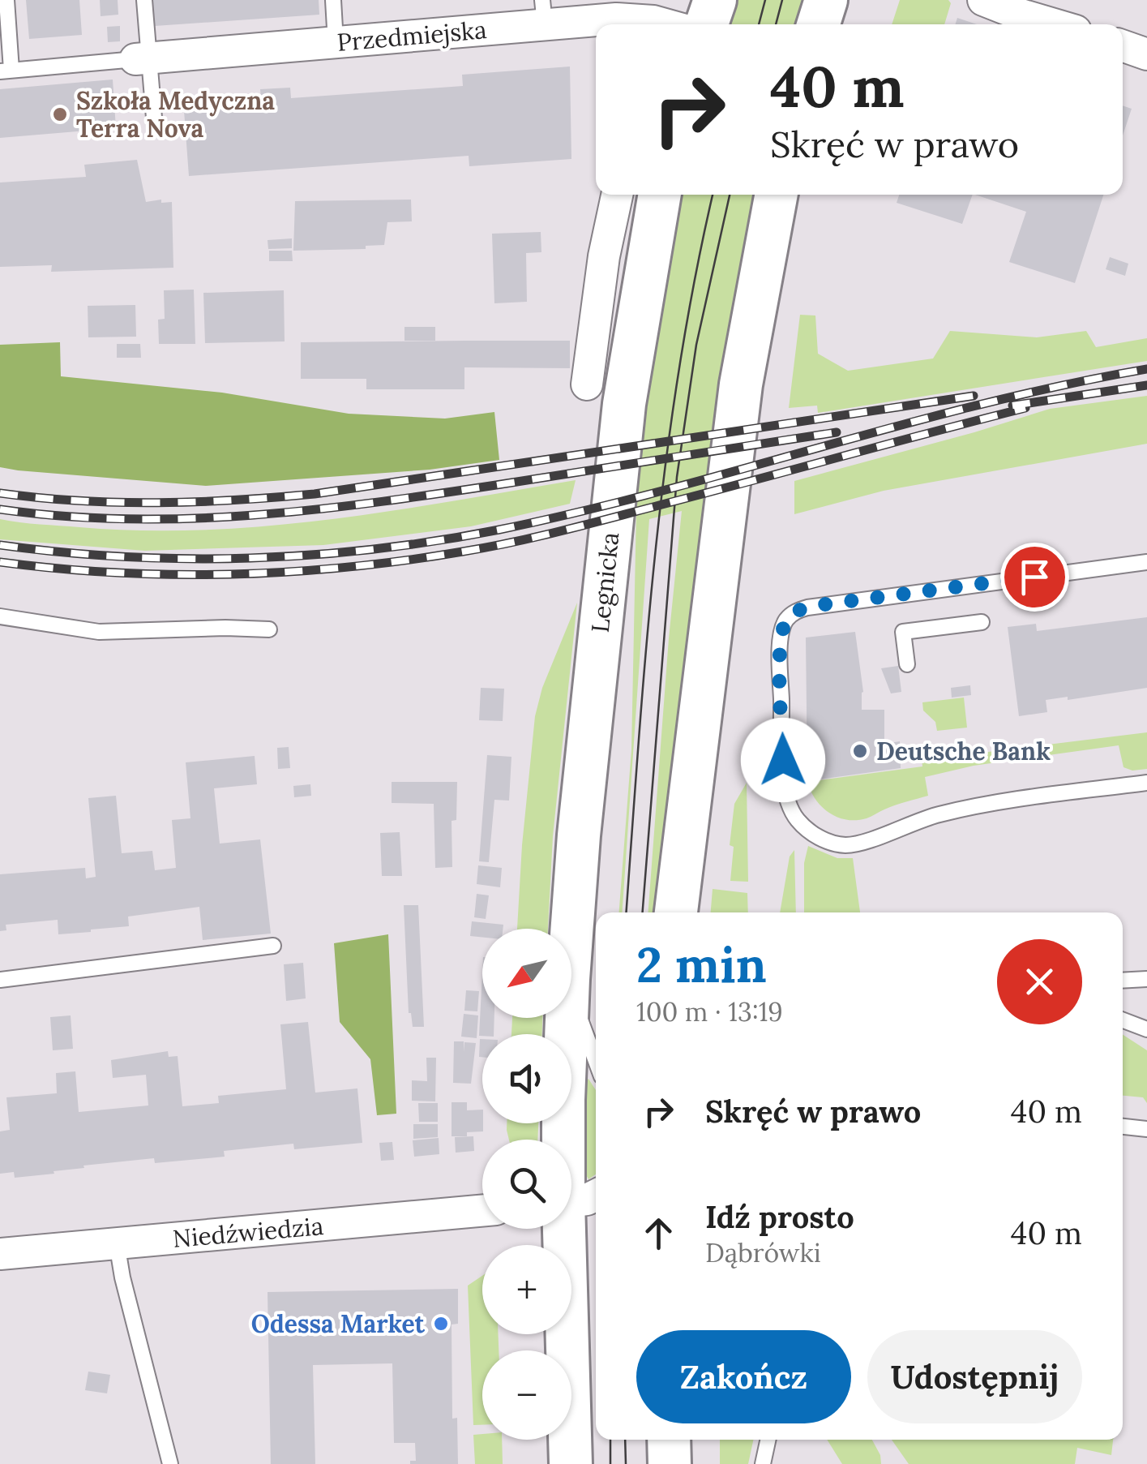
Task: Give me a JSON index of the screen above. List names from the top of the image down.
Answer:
{
  "streets": {
    "main road": ["Legnicka"],
    "street": ["Przedmiejska", "Niedźwiedzia"]
  },
  "places": ["Szkoła Medyczna Terra Nova", "Deutsche Bank", "Odessa Market"],
  "north": "bottom left",
  "page": {
    "turn": ["40 m", "Skręć w prawo"],
    "heading": ["2 min", "100 m · 13:19"],
    "map_buttons": ["+", "−"],
    "list": [
      {
        "name": "Skręć w prawo",
        "value": "40 m"
      },
      {
        "name": "Idź prosto",
        "note": "Dąbrówki",
        "value": "40 m"
      }
    ],
    "buttons": ["Zakończ", "Udostępnij"]
  }
}
